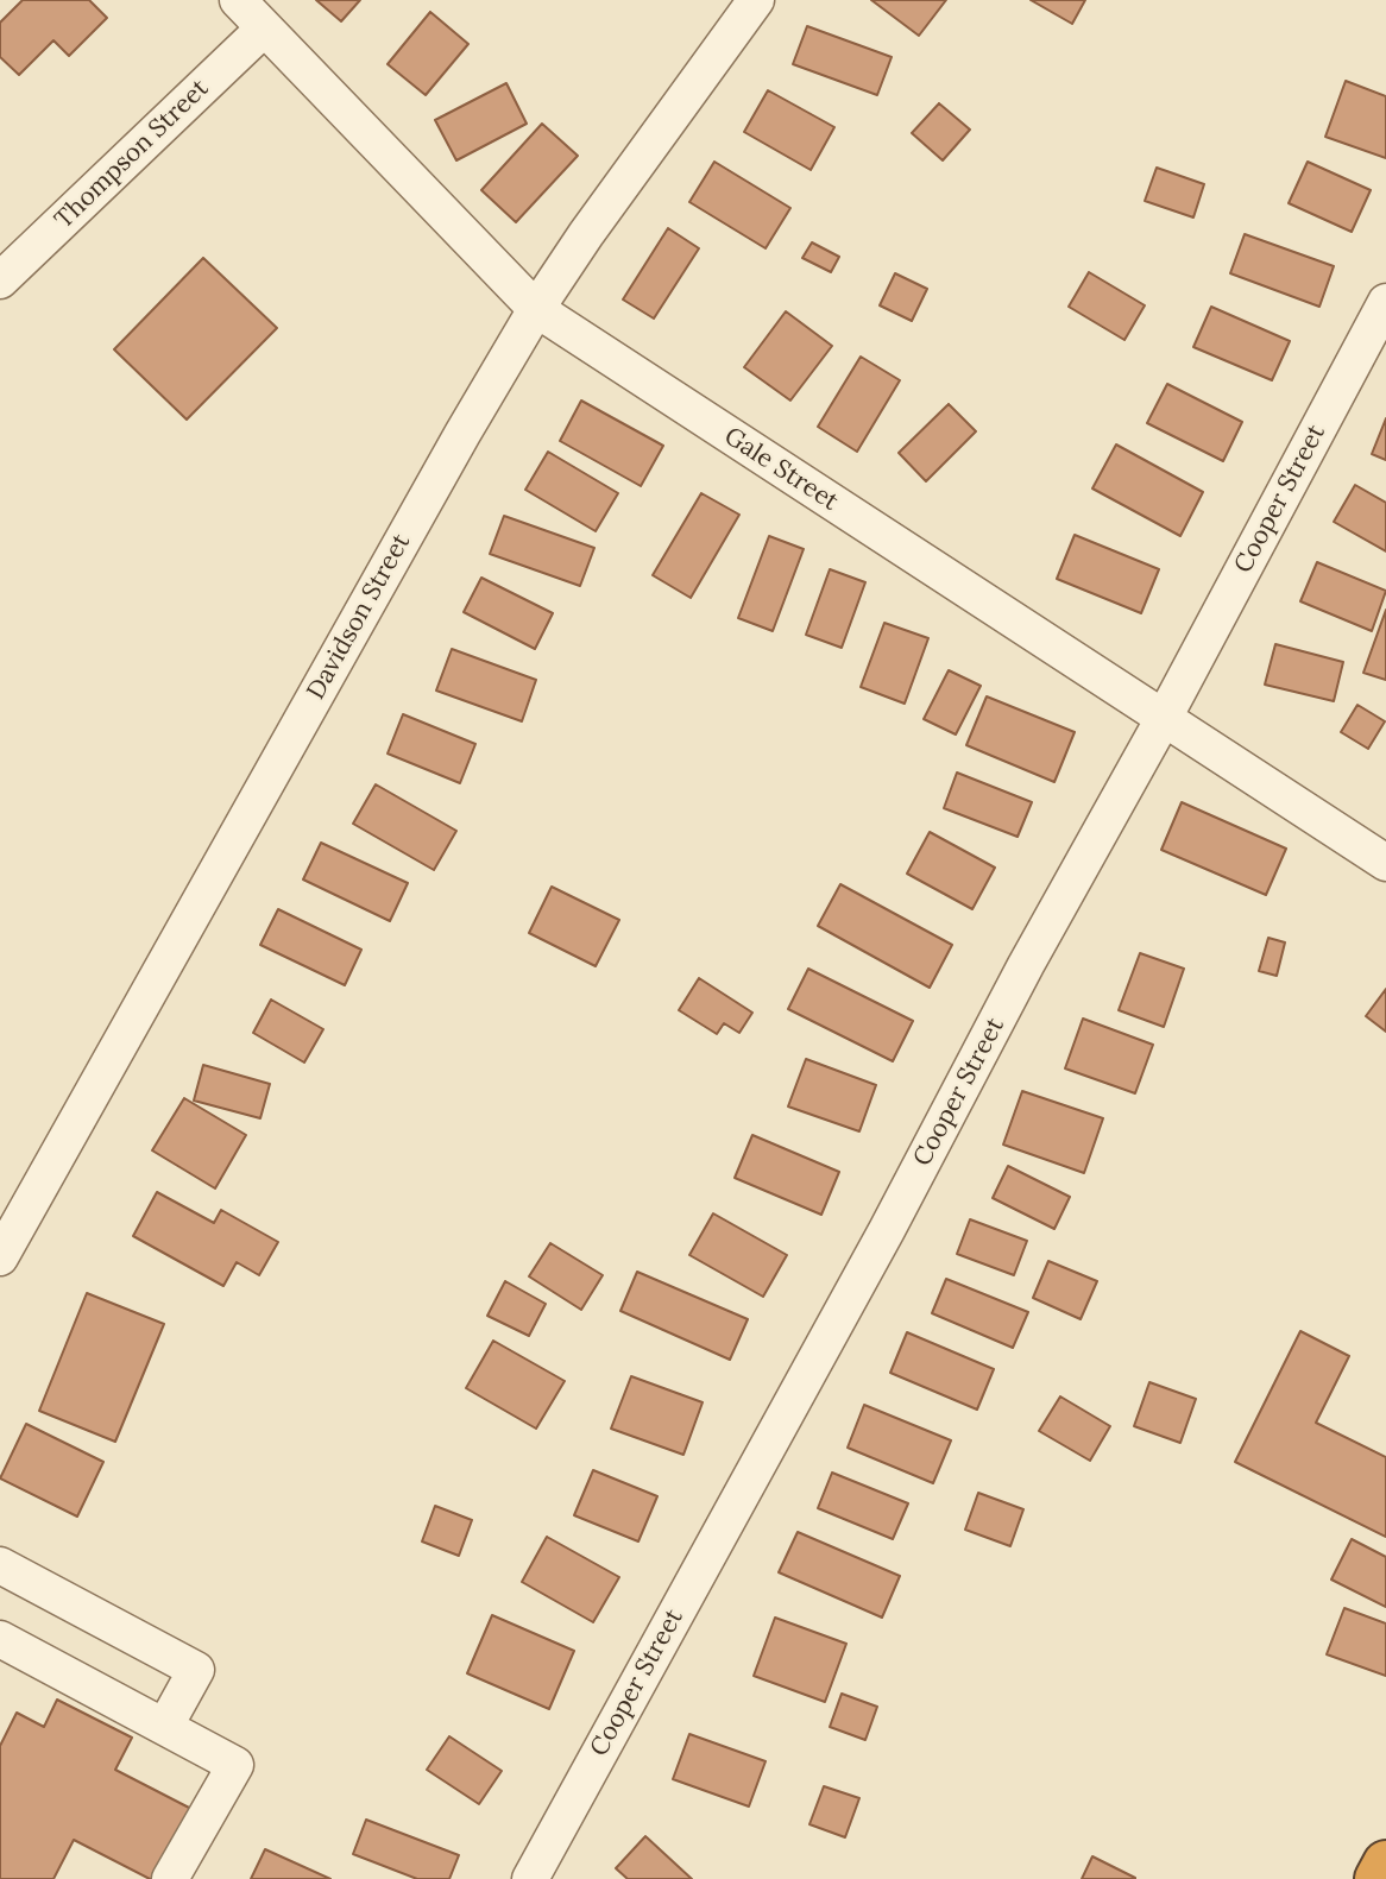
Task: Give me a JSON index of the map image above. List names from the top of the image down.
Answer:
{
  "streets": {
    "street": [
      "Thompson Street",
      "Gale Street",
      "Cooper Street",
      "Davidson Street"
    ]
  },
  "crossings": [
    ["Thompson Street", "Gale Street"],
    ["Gale Street", "Cooper Street"],
    ["Gale Street", "Davidson Street"]
  ]
}
